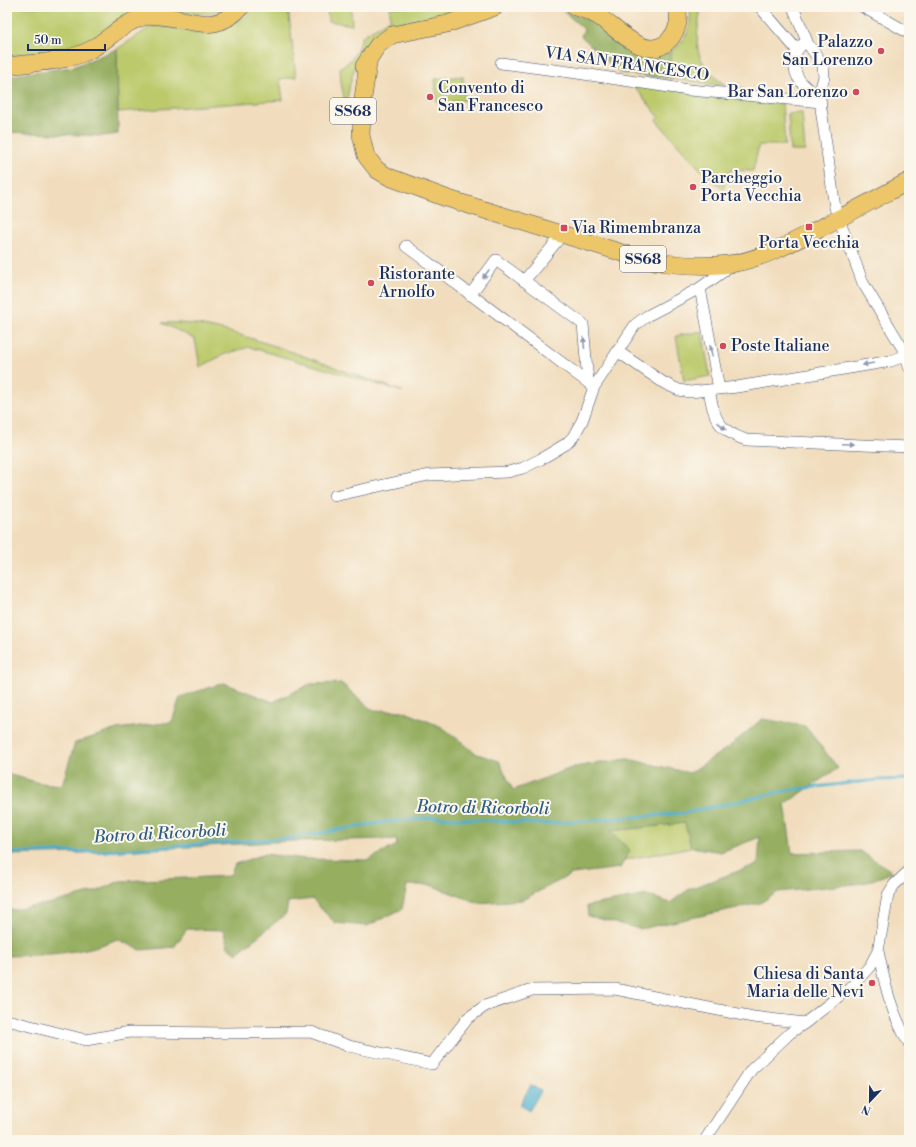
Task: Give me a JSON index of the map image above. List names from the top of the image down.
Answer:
{
  "streets": {
    "main road": ["SS68"],
    "street": ["VIA SAN FRANCESCO"]
  },
  "water": ["Botro di Ricorboli"],
  "places": {
    "other": [
      "Palazzo San Lorenzo",
      "Bar San Lorenzo",
      "Convento di San Francesco",
      "Parcheggio Porta Vecchia",
      "Ristorante Arnolfo",
      "Poste Italiane",
      "Chiesa di Santa Maria delle Nevi"
    ],
    "transit": ["Porta Vecchia", "Via Rimembranza"]
  },
  "scale_bar": "50 m",
  "north": "bottom"
}
